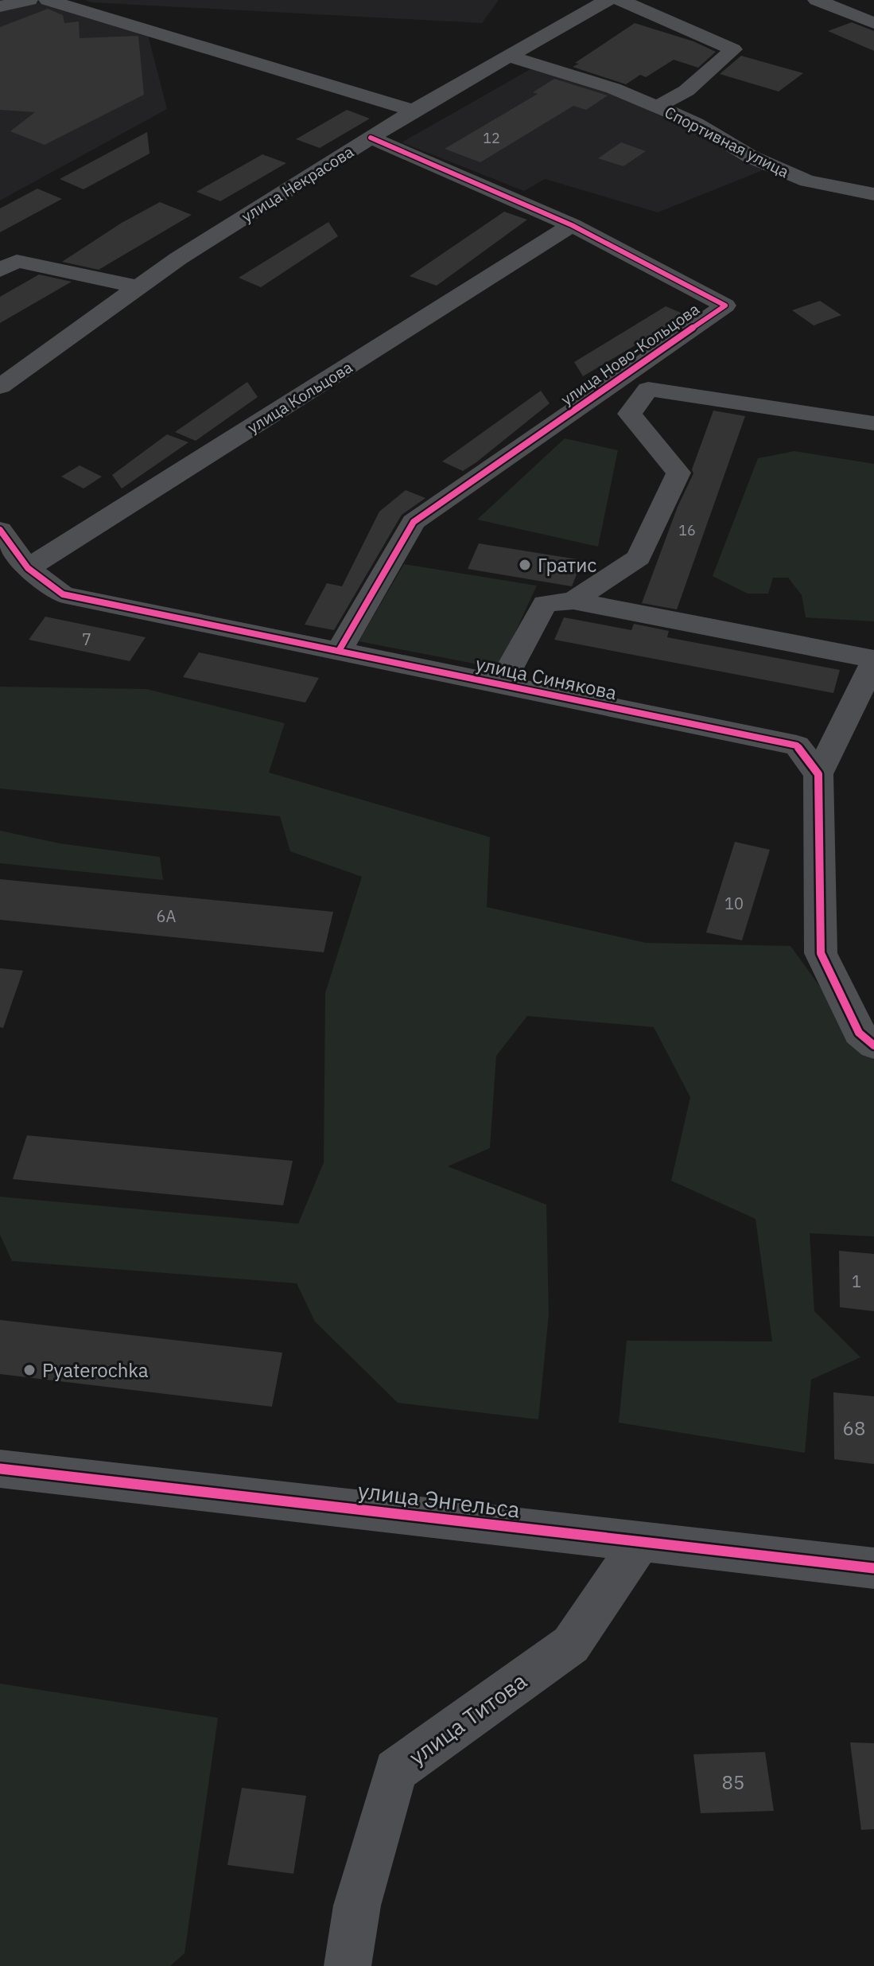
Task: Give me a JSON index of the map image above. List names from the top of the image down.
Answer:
{
  "streets": {
    "street": [
      "Спортивная улица",
      "улица Некрасова",
      "улица Ново-Кольцова",
      "улица Кольцова",
      "улица Синякова",
      "улица Энгельса",
      "улица Титова"
    ]
  },
  "crossings": [
    ["Спортивная улица", "улица Некрасова"],
    ["улица Некрасова", "улица Ново-Кольцова"],
    ["улица Ново-Кольцова", "улица Кольцова"],
    ["улица Ново-Кольцова", "улица Синякова"],
    ["улица Кольцова", "улица Синякова"],
    ["улица Энгельса", "улица Титова"]
  ],
  "places": ["Гратис", "Pyaterochka"],
  "house_numbers": [
    "12",
    "16",
    "7",
    "10",
    "6А",
    "1",
    "68",
    "85"
  ]
}
